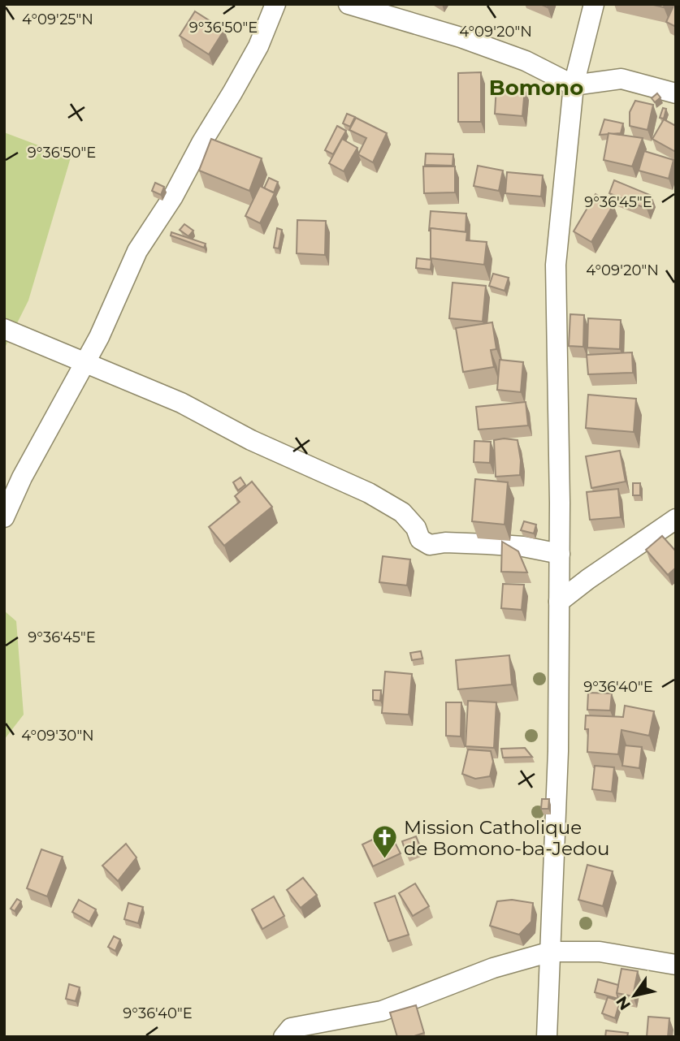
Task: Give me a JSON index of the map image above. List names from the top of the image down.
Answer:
{
  "districts": ["Bomono"],
  "places": {
    "church": ["Mission Catholique de Bomono-ba-Jedou"]
  },
  "north": "bottom left",
  "coordinates": [
    "4°09'25\"N",
    "9°36'50\"E",
    "4°09'20\"N",
    "9°36'45\"E",
    "9°36'40\"E",
    "4°09'30\"N"
  ]
}
